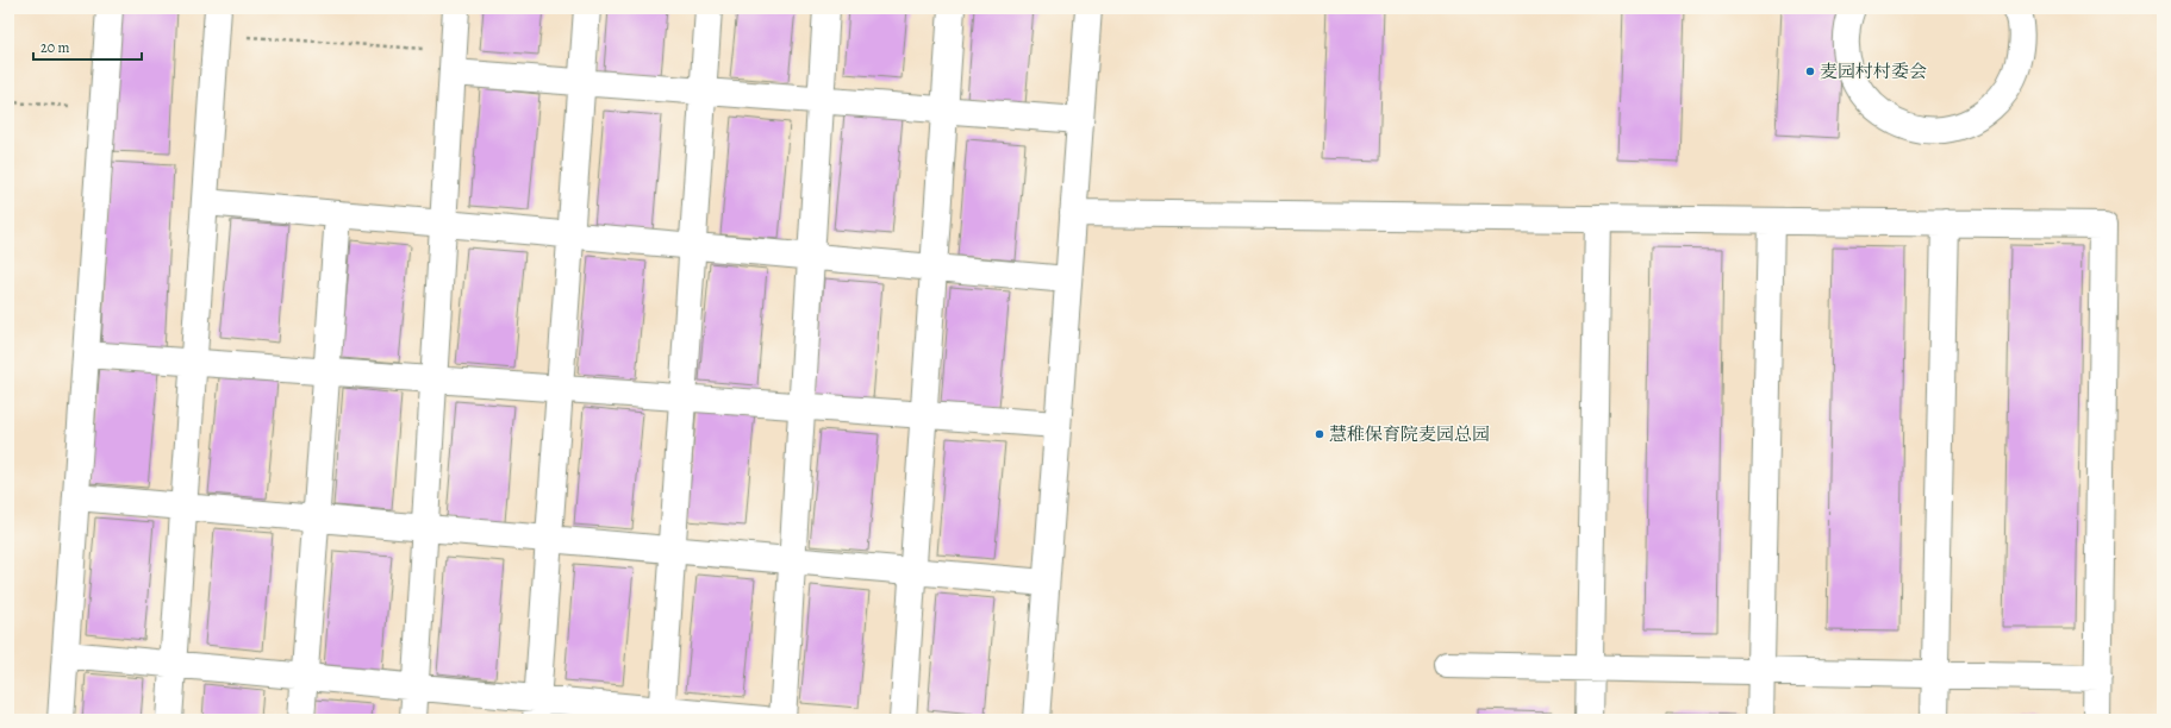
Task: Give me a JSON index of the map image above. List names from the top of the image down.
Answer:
{
  "places": ["麦园村村委会", "慧稚保育院麦园总园"],
  "scale_bar": "20 m"
}
